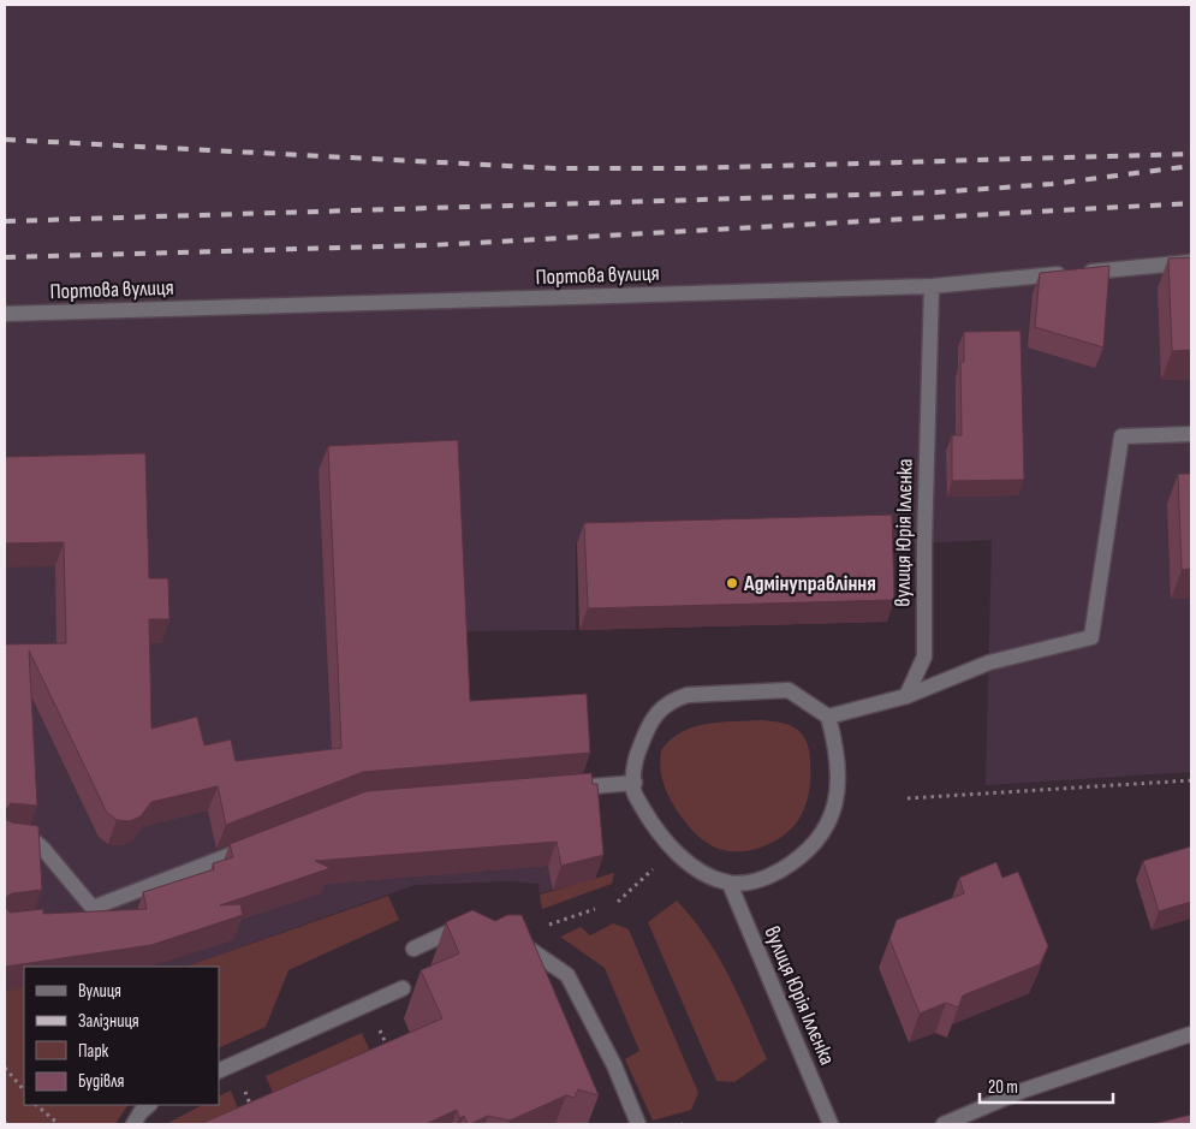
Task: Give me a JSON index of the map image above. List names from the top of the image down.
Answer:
{
  "streets": {
    "street": ["Портова вулиця", "вулиця Юрія Іллєнка"]
  },
  "crossings": [
    ["Портова вулиця", "вулиця Юрія Іллєнка"]
  ],
  "places": ["Адмінуправління"],
  "legend": [
    "Вулиця",
    "Залізниця",
    "Парк",
    "Будівля"
  ],
  "scale_bar": "20 m"
}
